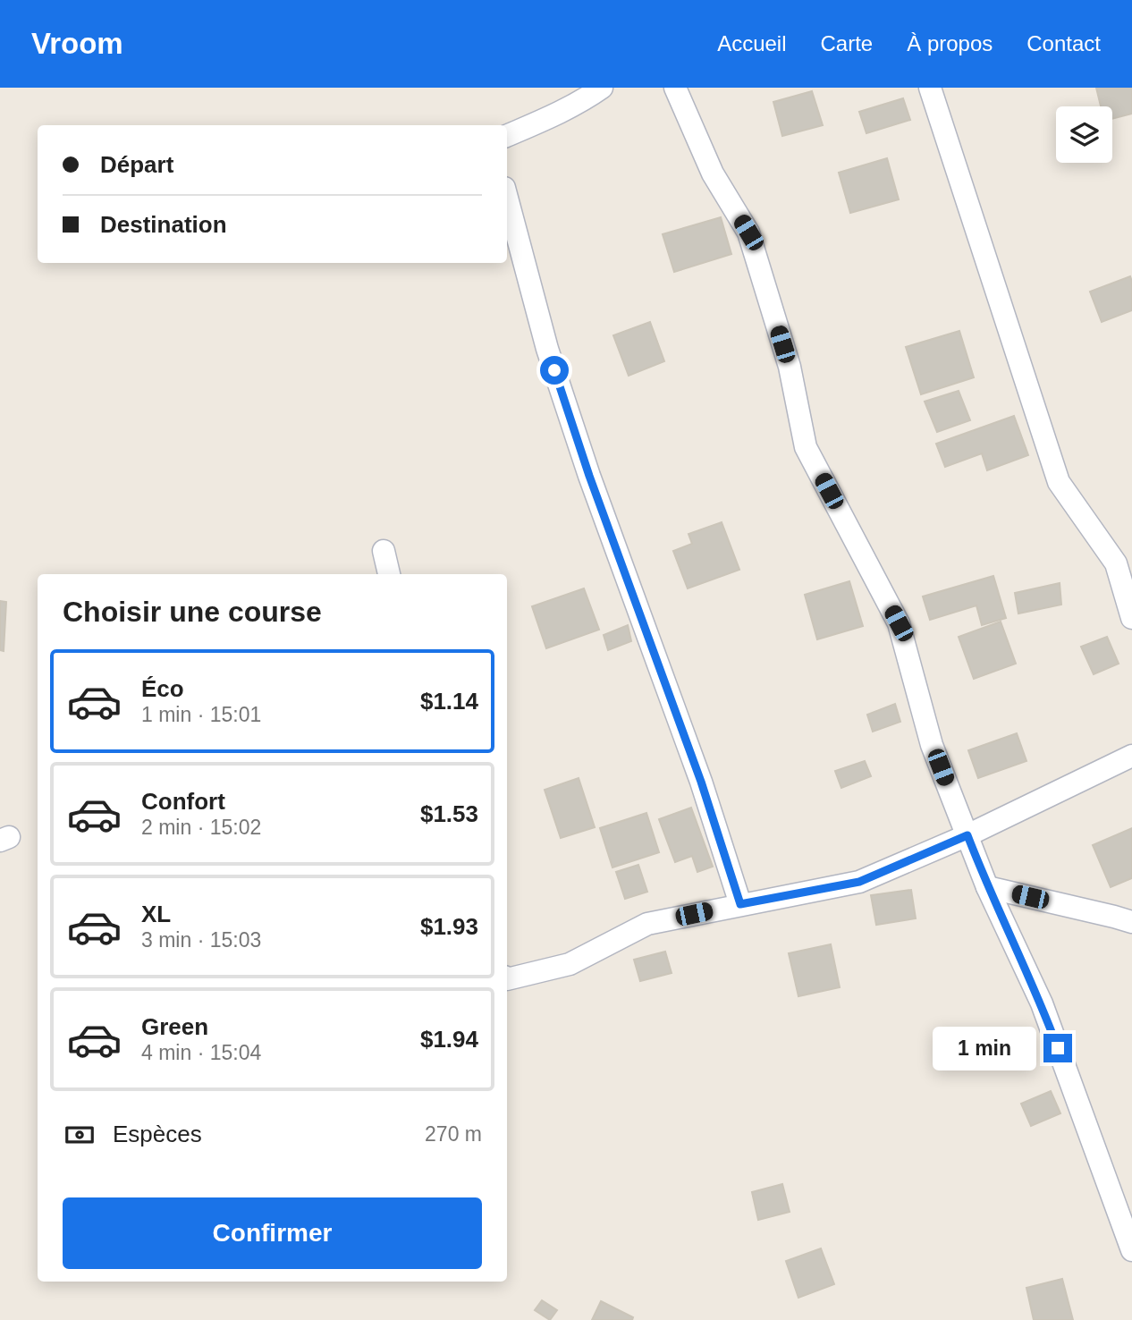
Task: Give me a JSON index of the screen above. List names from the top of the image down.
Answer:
{
  "page": {
    "header": "Vroom",
    "nav": [
      "Accueil",
      "Carte",
      "À propos",
      "Contact"
    ],
    "banner": ["Départ", "Destination"],
    "heading": "Choisir une course",
    "list": [
      {
        "name": "Éco",
        "note": "1 min · 15:01",
        "value": "$1.14"
      },
      {
        "name": "Confort",
        "note": "2 min · 15:02",
        "value": "$1.53"
      },
      {
        "name": "XL",
        "note": "3 min · 15:03",
        "value": "$1.93"
      },
      {
        "name": "Green",
        "note": "4 min · 15:04",
        "value": "$1.94"
      }
    ],
    "bubble": "1 min",
    "pay": ["Espèces", "270 m"],
    "buttons": "Confirmer"
  }
}
